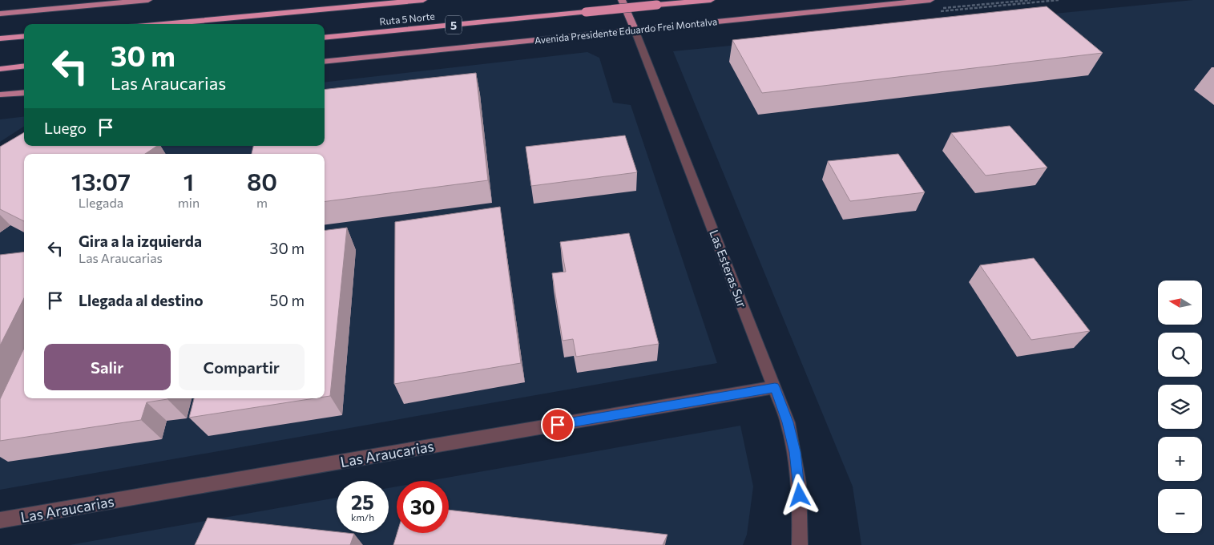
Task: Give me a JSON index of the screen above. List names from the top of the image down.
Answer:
{
  "streets": {
    "highway": ["Ruta 5 Norte", "5"],
    "main road": ["Avenida Presidente Eduardo Frei Montalva", "Las Esteras Sur"],
    "street": ["Las Araucarias"]
  },
  "crossings": [
    ["Avenida Presidente Eduardo Frei Montalva", "Las Esteras Sur"],
    ["Las Esteras Sur", "Las Araucarias"]
  ],
  "north": "left",
  "page": {
    "turn": ["30 m", "Las Araucarias"],
    "then": "Luego",
    "eta": [
      "13:07",
      "Llegada",
      "1",
      "min",
      "80",
      "m"
    ],
    "list": [
      {
        "name": "Gira a la izquierda",
        "note": "Las Araucarias",
        "value": "30 m"
      },
      {
        "name": "Llegada al destino",
        "value": "50 m"
      }
    ],
    "map_buttons": ["+", "−"],
    "buttons": ["Salir", "Compartir"],
    "speed": "25 km/h",
    "limit": "30"
  }
}
